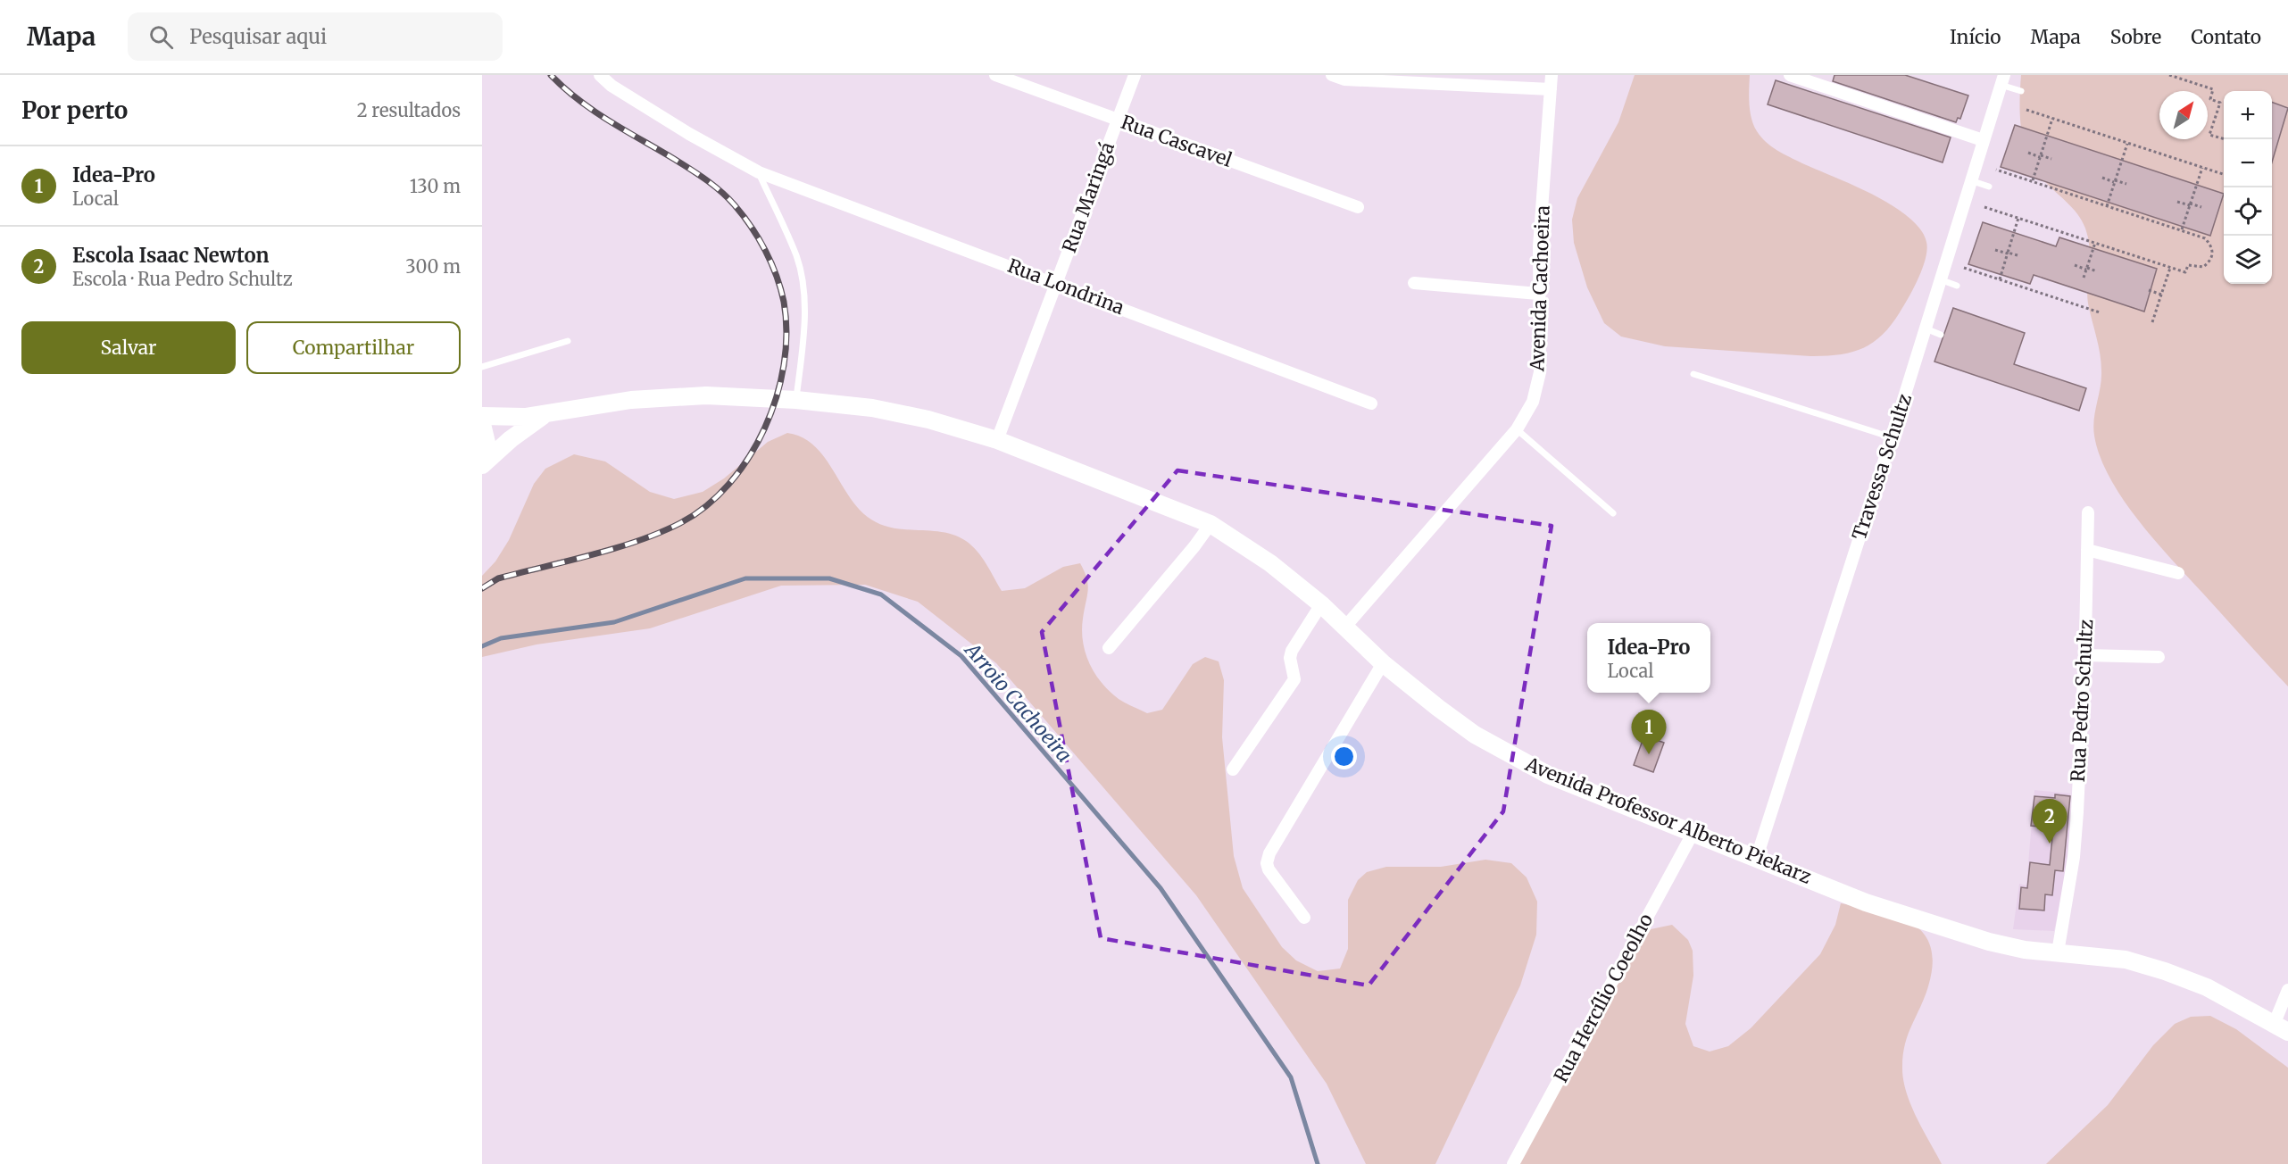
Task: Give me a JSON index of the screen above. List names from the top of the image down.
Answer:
{
  "streets": {
    "main road": ["Avenida Professor Alberto Piekarz"],
    "street": [
      "Rua Cascavel",
      "Rua Maringá",
      "Rua Londrina",
      "Avenida Cachoeira",
      "Travessa Schultz",
      "Rua Pedro Schultz",
      "Rua Hercílio Coeolho"
    ]
  },
  "crossings": [
    ["Rua Cascavel", "Rua Maringá"],
    ["Rua Maringá", "Rua Londrina"],
    ["Rua Maringá", "Avenida Professor Alberto Piekarz"],
    ["Avenida Cachoeira", "Avenida Professor Alberto Piekarz"],
    ["Travessa Schultz", "Avenida Professor Alberto Piekarz"],
    ["Rua Pedro Schultz", "Avenida Professor Alberto Piekarz"],
    ["Avenida Professor Alberto Piekarz", "Rua Hercílio Coeolho"]
  ],
  "water": ["Arroio Cachoeira"],
  "north": "top right",
  "page": {
    "header": "Mapa",
    "search": "Pesquisar aqui",
    "nav": [
      "Início",
      "Mapa",
      "Sobre",
      "Contato"
    ],
    "heading": ["Por perto", "2 resultados"],
    "map_buttons": ["+", "−"],
    "list": [
      {
        "mark": "1",
        "name": "Idea-Pro",
        "note": "Local",
        "value": "130 m"
      },
      {
        "mark": "2",
        "name": "Escola Isaac Newton",
        "note": "Escola · Rua Pedro Schultz",
        "value": "300 m"
      }
    ],
    "buttons": ["Salvar", "Compartilhar"],
    "popup": ["Idea-Pro", "Local"],
    "pins": ["1", "2"]
  }
}
